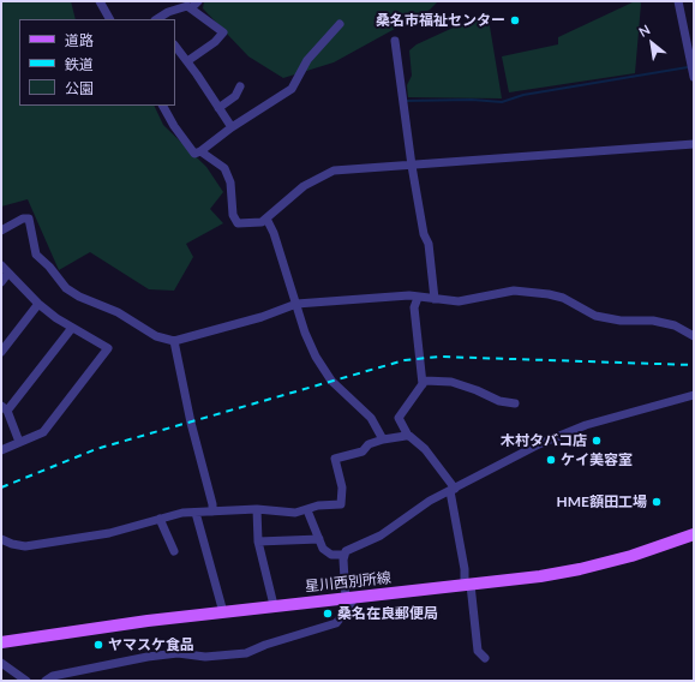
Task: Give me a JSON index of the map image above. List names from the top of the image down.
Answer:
{
  "streets": {
    "main road": ["星川西別所線"]
  },
  "places": [
    "桑名市福祉センター",
    "木村タバコ店",
    "ケイ美容室",
    "HME額田工場",
    "桑名在良郵便局",
    "ヤマスケ食品"
  ],
  "legend": ["道路", "鉄道", "公園"],
  "north": "top left"
}
